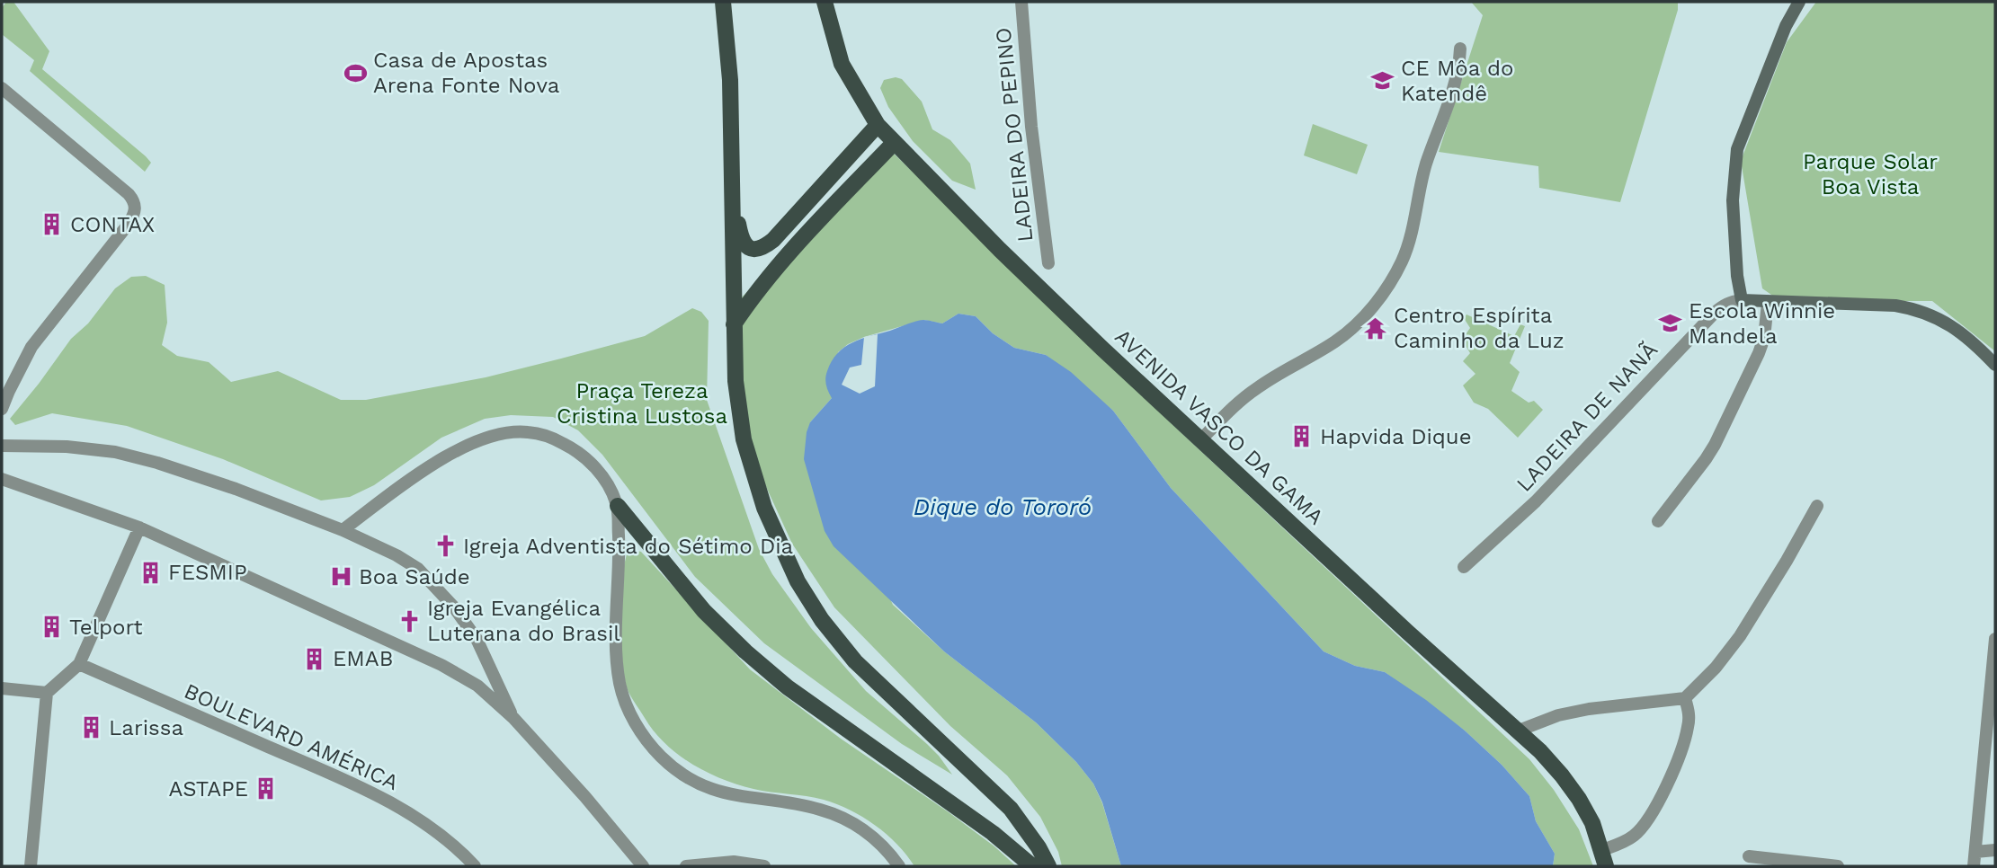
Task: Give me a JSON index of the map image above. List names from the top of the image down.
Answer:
{
  "streets": {
    "main road": ["AVENIDA VASCO DA GAMA"],
    "street": ["LADEIRA DO PEPINO", "LADEIRA DE NANÃ", "BOULEVARD AMÉRICA"]
  },
  "water": ["Dique do Tororó"],
  "parks": ["Parque Solar Boa Vista", "Praça Tereza Cristina Lustosa"],
  "places": {
    "sports": ["Casa de Apostas Arena Fonte Nova"],
    "school or university": ["CE Môa do Katendê", "Escola Winnie Mandela"],
    "building": [
      "CONTAX",
      "Hapvida Dique",
      "FESMIP",
      "Telport",
      "EMAB",
      "Larissa",
      "ASTAPE"
    ],
    "temple": ["Centro Espírita Caminho da Luz"],
    "church": ["Igreja Adventista do Sétimo Dia", "Igreja Evangélica Luterana do Brasil"],
    "hospital": ["Boa Saúde"]
  }
}
